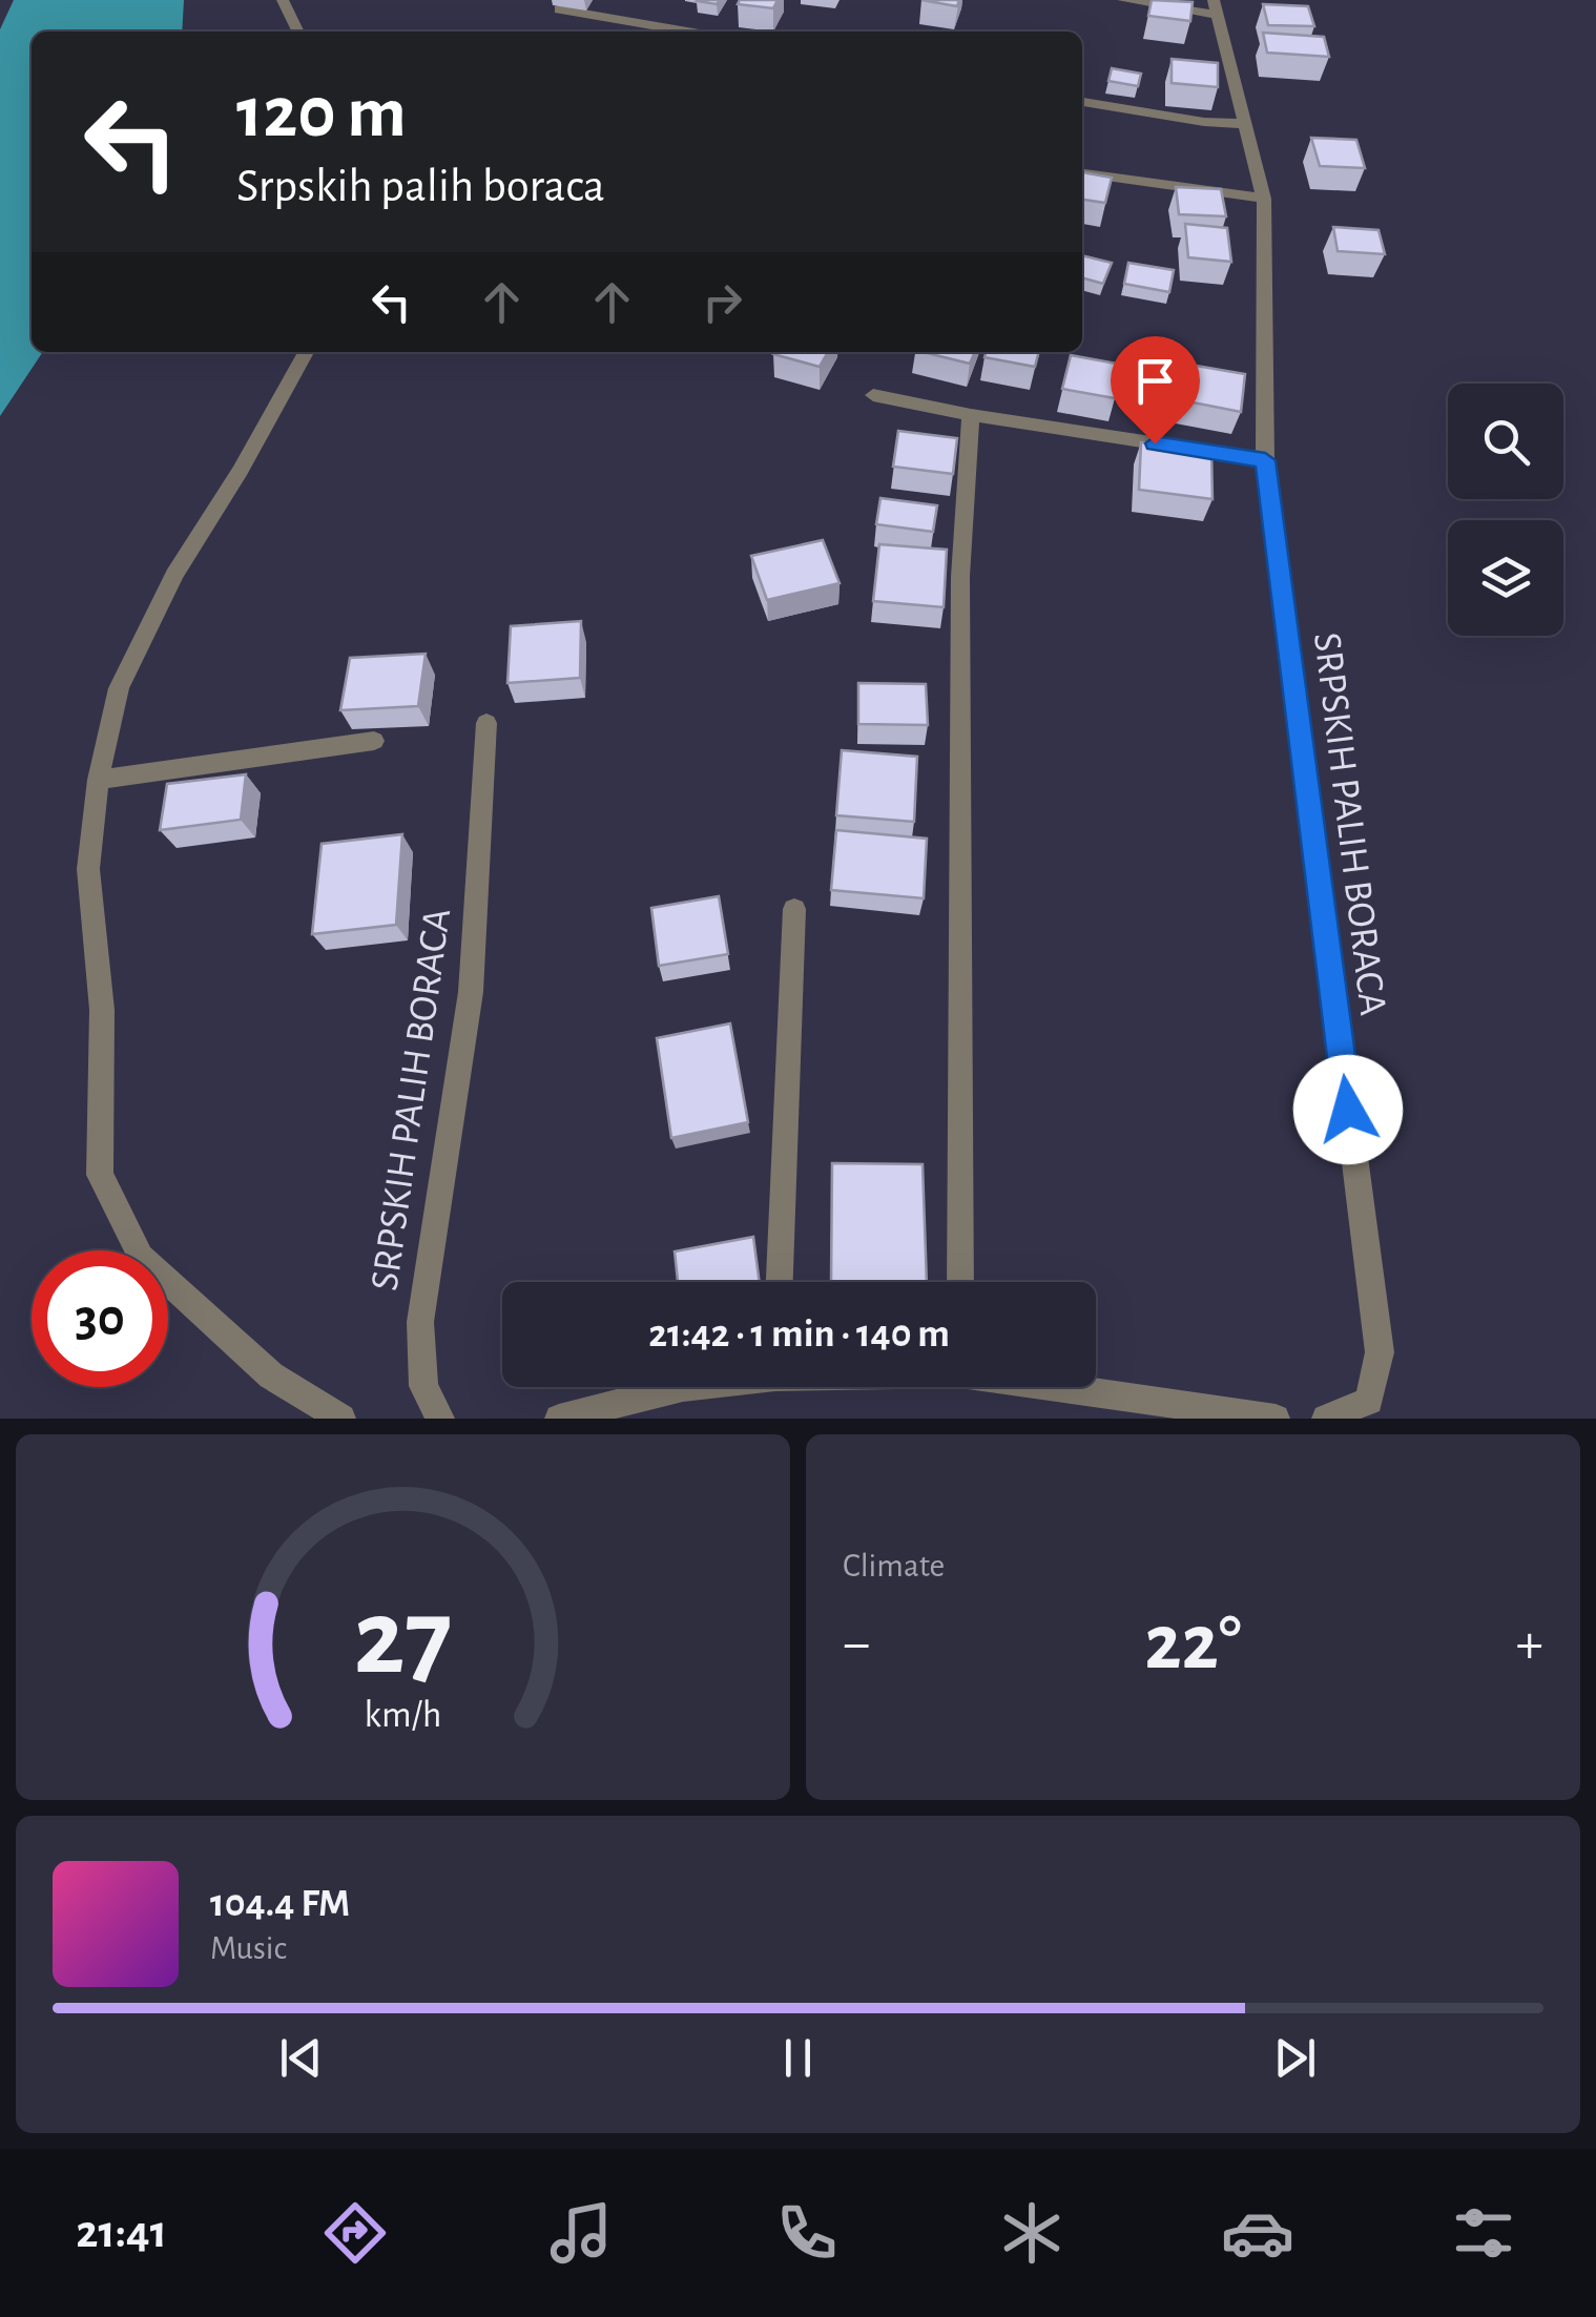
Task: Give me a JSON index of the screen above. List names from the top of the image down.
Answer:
{
  "streets": {
    "street": ["SRPSKIH PALIH BORACA"]
  },
  "page": {
    "turn": ["120 m", "Srpskih palih boraca"],
    "limit": "30",
    "trip": "21:42 · 1 min · 140 m",
    "tile": "Climate",
    "heat": ["−", "22°", "+"],
    "song": ["104.4 FM", "Music"],
    "tabs": "21:41",
    "gauge": ["27", "km/h"]
  }
}
